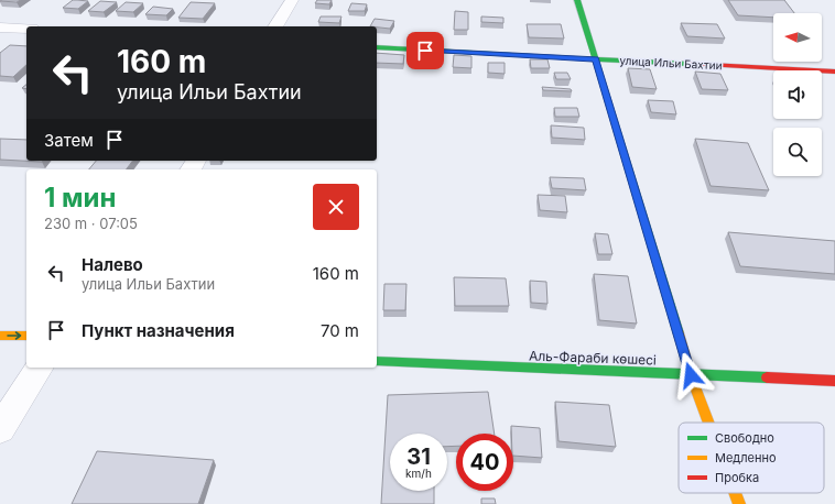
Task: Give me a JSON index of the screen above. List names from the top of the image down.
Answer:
{
  "streets": {
    "street": ["улица Ильи Бахтии", "Аль-Фараби көшесі"]
  },
  "legend": ["Свободно", "Медленно", "Пробка"],
  "north": "left",
  "page": {
    "turn": ["160 m", "улица Ильи Бахтии"],
    "then": "Затем",
    "heading": ["1 мин", "230 m · 07:05"],
    "list": [
      {
        "name": "Налево",
        "note": "улица Ильи Бахтии",
        "value": "160 m"
      },
      {
        "name": "Пункт назначения",
        "value": "70 m"
      }
    ],
    "speed": "31 km/h",
    "limit": "40"
  }
}
